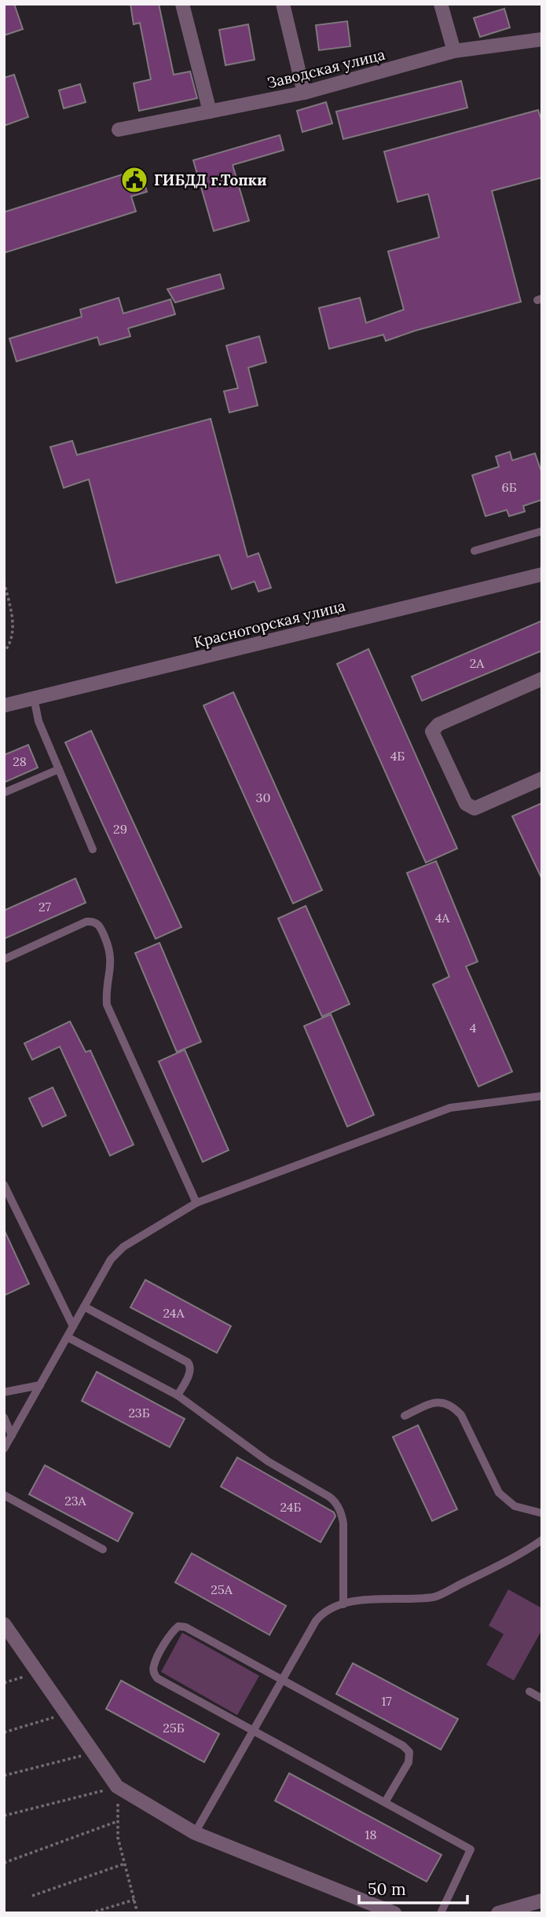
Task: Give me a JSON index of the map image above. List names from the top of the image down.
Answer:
{
  "streets": {
    "street": ["Заводская улица", "Красногорская улица"]
  },
  "places": {
    "public building": ["ГИБДД г.Топки"]
  },
  "house_numbers": [
    "6Б",
    "2А",
    "4Б",
    "28",
    "30",
    "29",
    "27",
    "4А",
    "4",
    "24А",
    "23Б",
    "23А",
    "24Б",
    "25А",
    "17",
    "25Б",
    "18"
  ],
  "scale_bar": "50 m"
}
